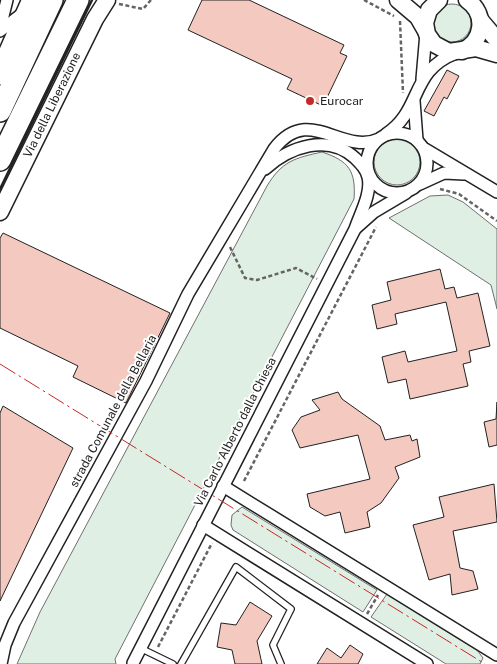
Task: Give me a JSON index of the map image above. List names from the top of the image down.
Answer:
{
  "streets": {
    "street": ["Via della Liberazione", "strada Comunale della Bellaria", "Via Carlo Alberto dalla Chiesa"]
  },
  "crossings": [
    ["strada Comunale della Bellaria", "Via Carlo Alberto dalla Chiesa"]
  ],
  "places": ["Eurocar"]
}
